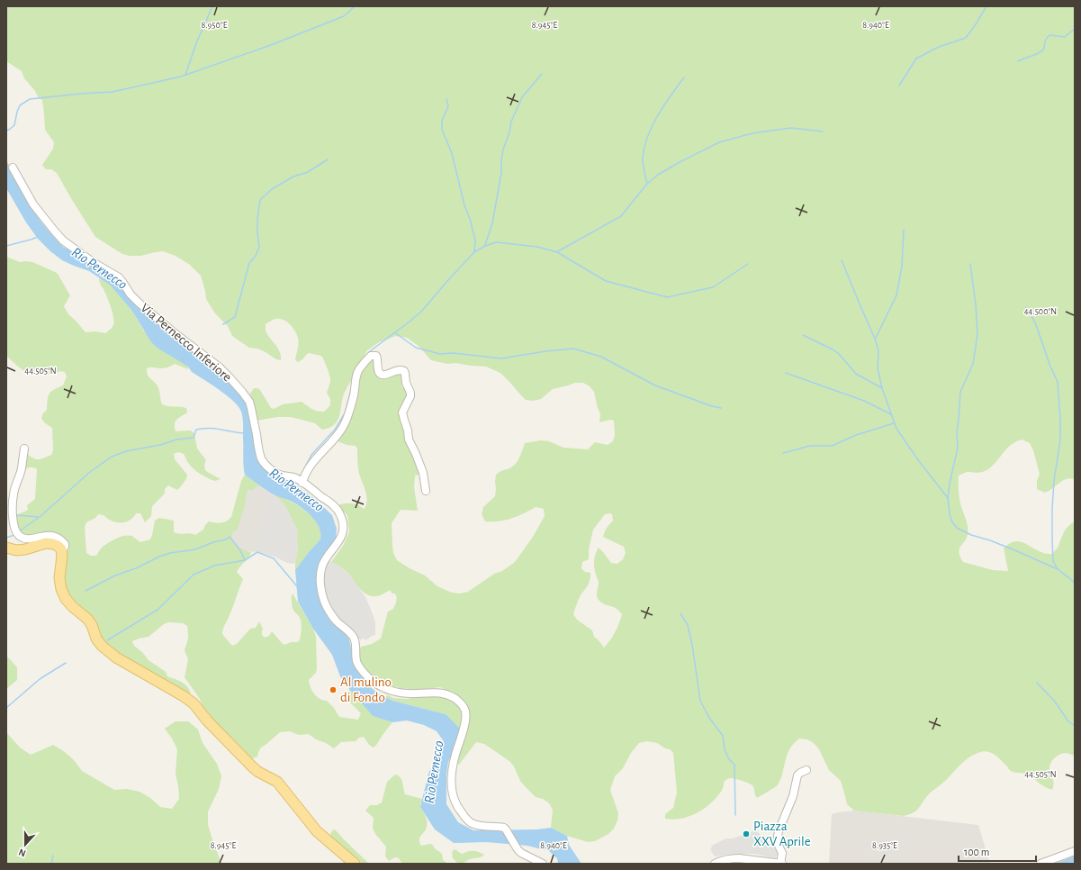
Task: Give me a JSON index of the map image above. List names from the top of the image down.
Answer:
{
  "streets": {
    "street": ["Via Pernecco Inferiore"]
  },
  "water": ["Rio Pernecco"],
  "places": ["Al mulino di Fondo", "Piazza XXV Aprile"],
  "scale_bar": "100 m",
  "north": "bottom",
  "coordinates": [
    "8.950°E",
    "8.945°E",
    "8.940°E",
    "44.500°N",
    "44.505°N",
    "8.935°E"
  ]
}
